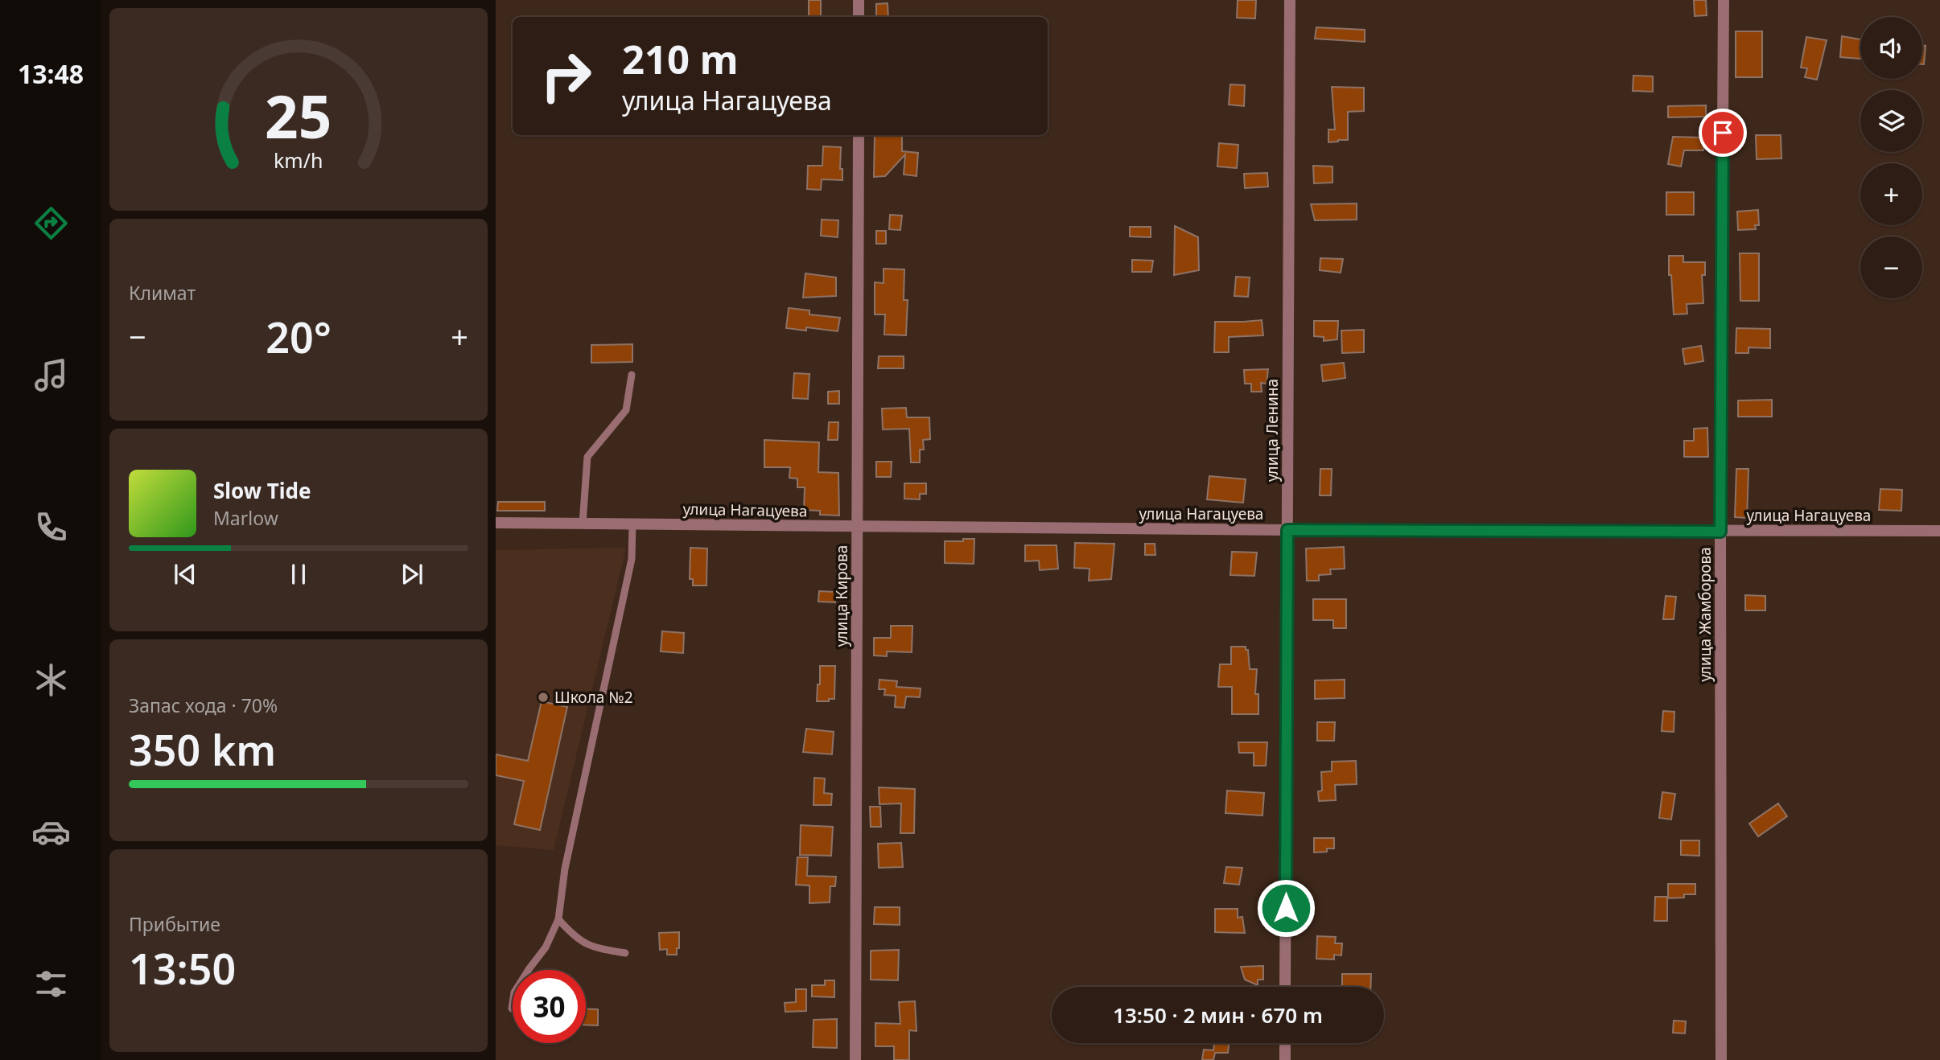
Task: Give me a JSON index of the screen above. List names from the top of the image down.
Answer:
{
  "streets": {
    "street": [
      "улица Ленина",
      "улица Нагацуева",
      "улица Кирова",
      "улица Жамборова"
    ]
  },
  "crossings": [
    ["улица Ленина", "улица Нагацуева"],
    ["улица Нагацуева", "улица Кирова"],
    ["улица Нагацуева", "улица Жамборова"]
  ],
  "places": ["Школа №2"],
  "page": {
    "tabs": "13:48",
    "map_buttons": ["+", "−"],
    "turn": ["210 m", "улица Нагацуева"],
    "tile": [
      "Климат",
      ["Запас хода · 70%", "350 km"],
      ["Прибытие", "13:50"]
    ],
    "heat": ["−", "20°", "+"],
    "song": ["Slow Tide", "Marlow"],
    "limit": "30",
    "trip": "13:50 · 2 мин · 670 m",
    "gauge": ["25", "km/h"]
  }
}
